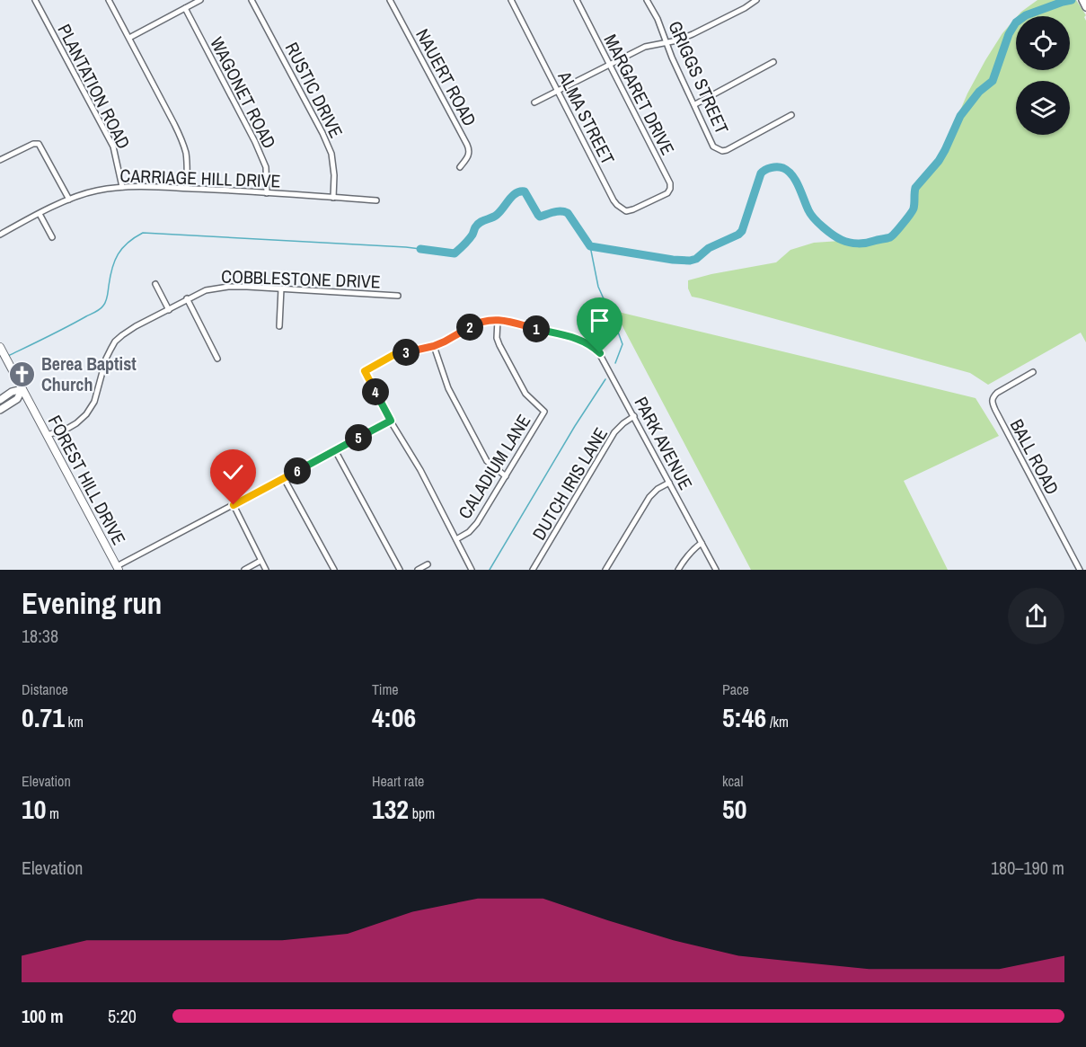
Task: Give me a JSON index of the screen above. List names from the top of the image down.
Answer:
{
  "streets": {
    "main road": ["FOREST HILL DRIVE"],
    "street": [
      "NAUERT ROAD",
      "GRIGGS STREET",
      "PLANTATION ROAD",
      "RUSTIC DRIVE",
      "WAGONET ROAD",
      "MARGARET DRIVE",
      "ALMA STREET",
      "CARRIAGE HILL DRIVE",
      "COBBLESTONE DRIVE",
      "PARK AVENUE",
      "BALL ROAD",
      "CALADIUM LANE",
      "DUTCH IRIS LANE"
    ]
  },
  "crossings": [
    ["PLANTATION ROAD", "CARRIAGE HILL DRIVE"],
    ["RUSTIC DRIVE", "CARRIAGE HILL DRIVE"],
    ["WAGONET ROAD", "CARRIAGE HILL DRIVE"],
    ["MARGARET DRIVE", "ALMA STREET"],
    ["COBBLESTONE DRIVE", "FOREST HILL DRIVE"],
    ["PARK AVENUE", "CALADIUM LANE"],
    ["PARK AVENUE", "DUTCH IRIS LANE"]
  ],
  "places": {
    "church": ["Berea Baptist Church"]
  },
  "page": {
    "pins": [
      "2",
      "1",
      "3",
      "4",
      "5",
      "6"
    ],
    "heading": ["Evening run", "18:38"],
    "stats": [
      ["Distance", "0.71 km"],
      ["Time", "4:06"],
      ["Pace", "5:46 /km"],
      ["Elevation", "10 m"],
      ["Heart rate", "132 bpm"],
      ["kcal", "50"]
    ],
    "chart": ["Elevation", "180–190 m"],
    "list": [
      {
        "name": "100 m",
        "note": "5:20"
      }
    ]
  }
}
